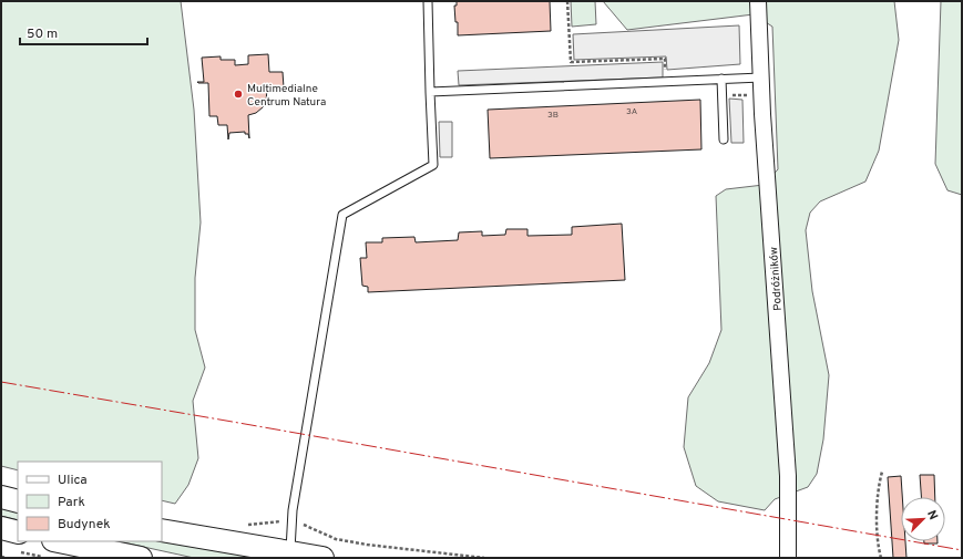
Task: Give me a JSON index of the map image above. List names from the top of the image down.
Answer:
{
  "streets": {
    "street": ["Podróżników"]
  },
  "places": ["Multimedialne Centrum Natura"],
  "house_numbers": ["3A", "3B"],
  "legend": ["Ulica", "Park", "Budynek"],
  "scale_bar": "50 m",
  "north": "top right"
}
